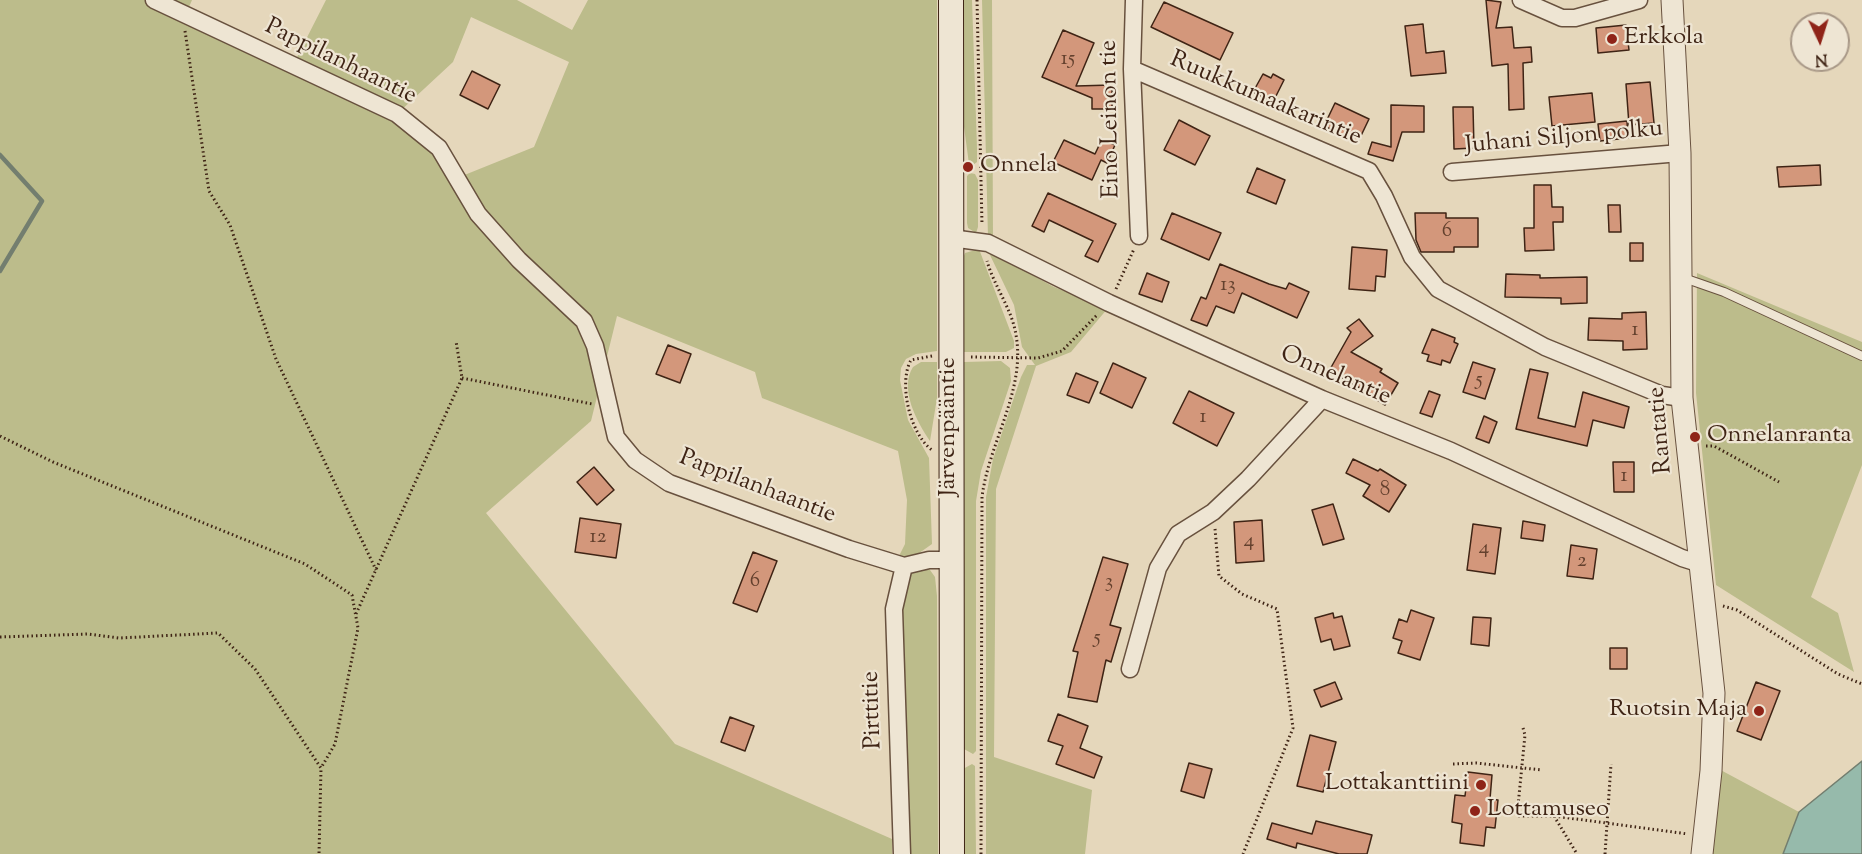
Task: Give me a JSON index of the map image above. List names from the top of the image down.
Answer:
{
  "streets": {
    "main road": ["Järvenpääntie"],
    "street": [
      "Pappilanhaantie",
      "Ruukkumaakarintie",
      "Eino Leinon tie",
      "Juhani Siljon polku",
      "Onnelantie",
      "Rantatie",
      "Pirttitie"
    ]
  },
  "crossings": [
    ["Pappilanhaantie", "Järvenpääntie"],
    ["Pappilanhaantie", "Pirttitie"],
    ["Ruukkumaakarintie", "Eino Leinon tie"],
    ["Ruukkumaakarintie", "Rantatie"],
    ["Juhani Siljon polku", "Rantatie"],
    ["Onnelantie", "Järvenpääntie"],
    ["Onnelantie", "Rantatie"]
  ],
  "places": [
    "Erkkola",
    "Onnela",
    "Onnelanranta",
    "Ruotsin Maja",
    "Lottakanttiini",
    "Lottamuseo"
  ],
  "house_numbers": [
    "15",
    "6",
    "13",
    "1",
    "5",
    "1",
    "1",
    "8",
    "12",
    "4",
    "4",
    "2",
    "6",
    "3",
    "5"
  ],
  "north": "bottom"
}
